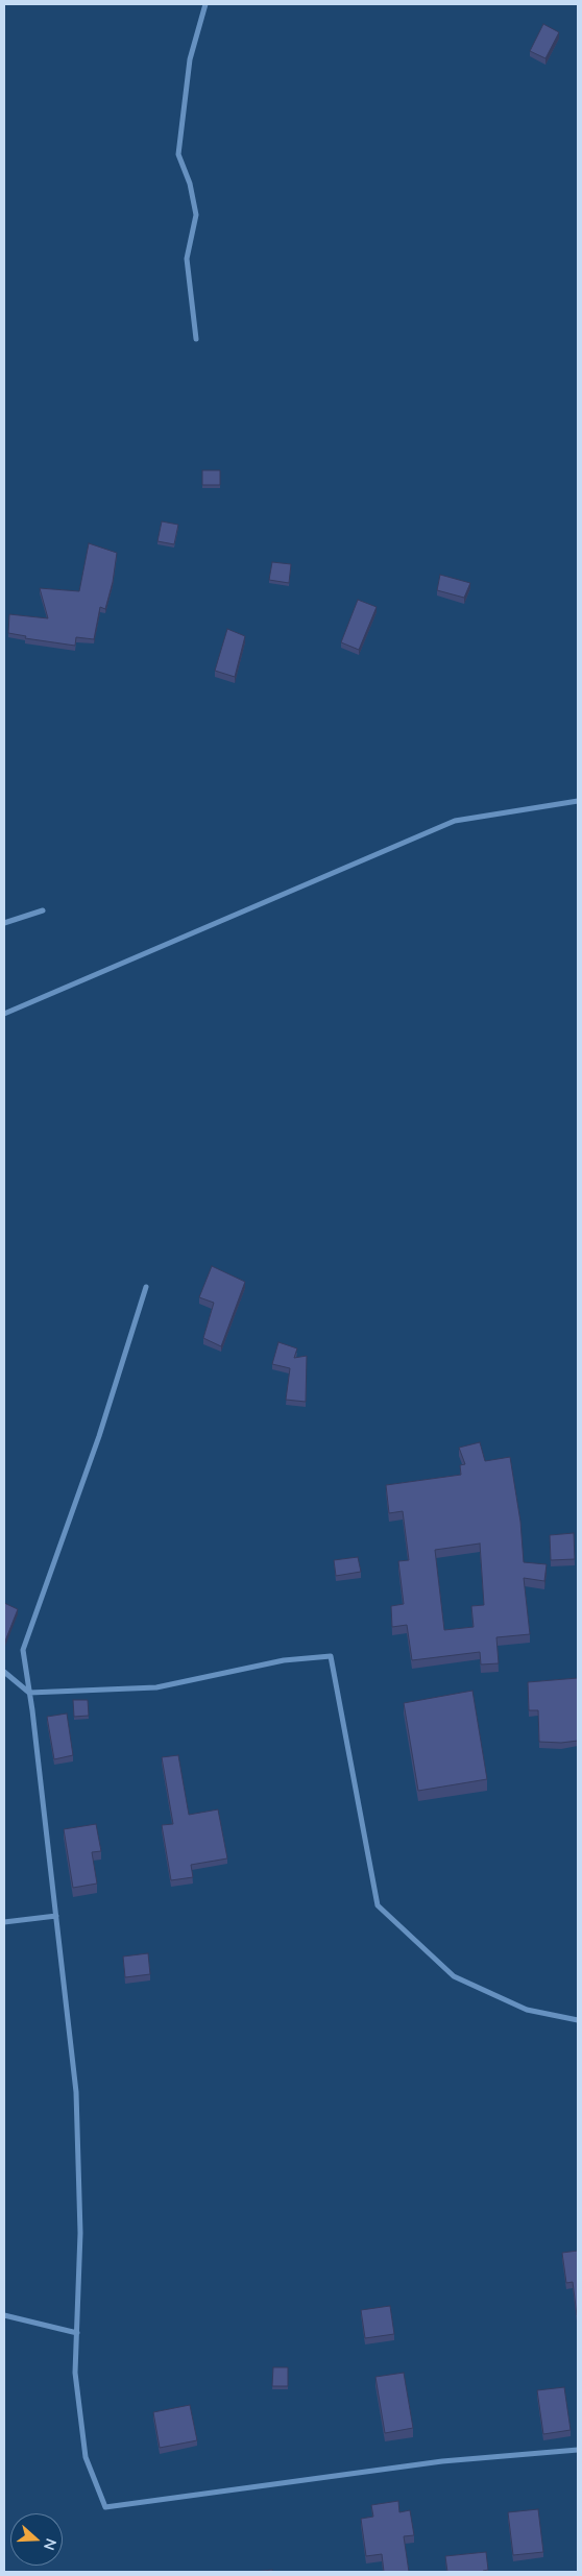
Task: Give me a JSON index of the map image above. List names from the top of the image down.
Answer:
{
  "north": "right"
}
